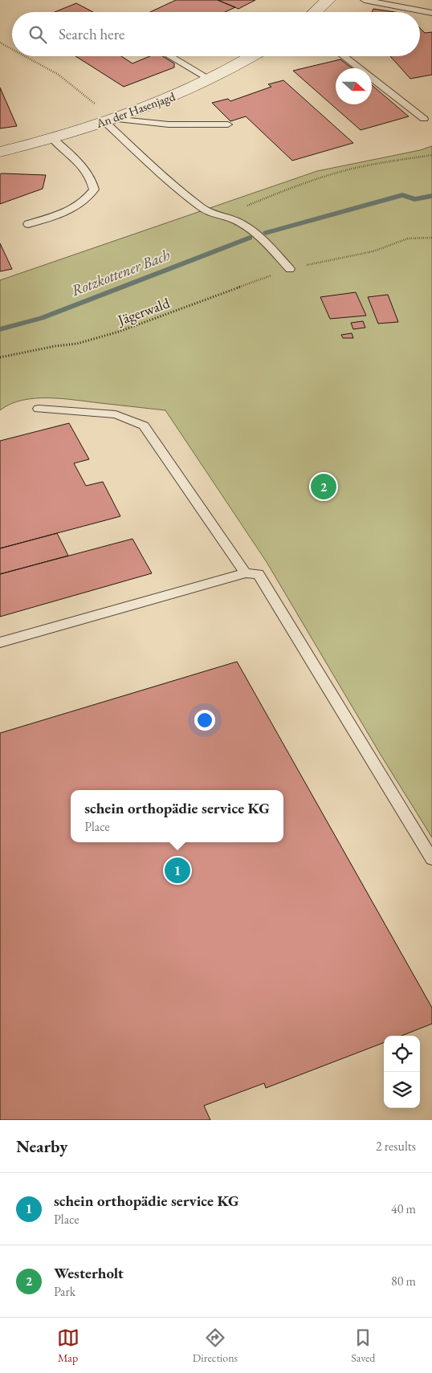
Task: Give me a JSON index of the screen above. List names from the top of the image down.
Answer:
{
  "streets": {
    "street": ["An der Hasenjagd"],
    "path": ["Jägerwald"]
  },
  "water": ["Rotzkottener Bach"],
  "north": "right",
  "page": {
    "search": "Search here",
    "pins": ["2", "1"],
    "popup": ["schein orthopädie service KG", "Place"],
    "heading": ["Nearby", "2 results"],
    "list": [
      {
        "mark": "1",
        "name": "schein orthopädie service KG",
        "note": "Place",
        "value": "40 m"
      },
      {
        "mark": "2",
        "name": "Westerholt",
        "note": "Park",
        "value": "80 m"
      }
    ],
    "nav": ["Map", "Directions", "Saved"]
  }
}
